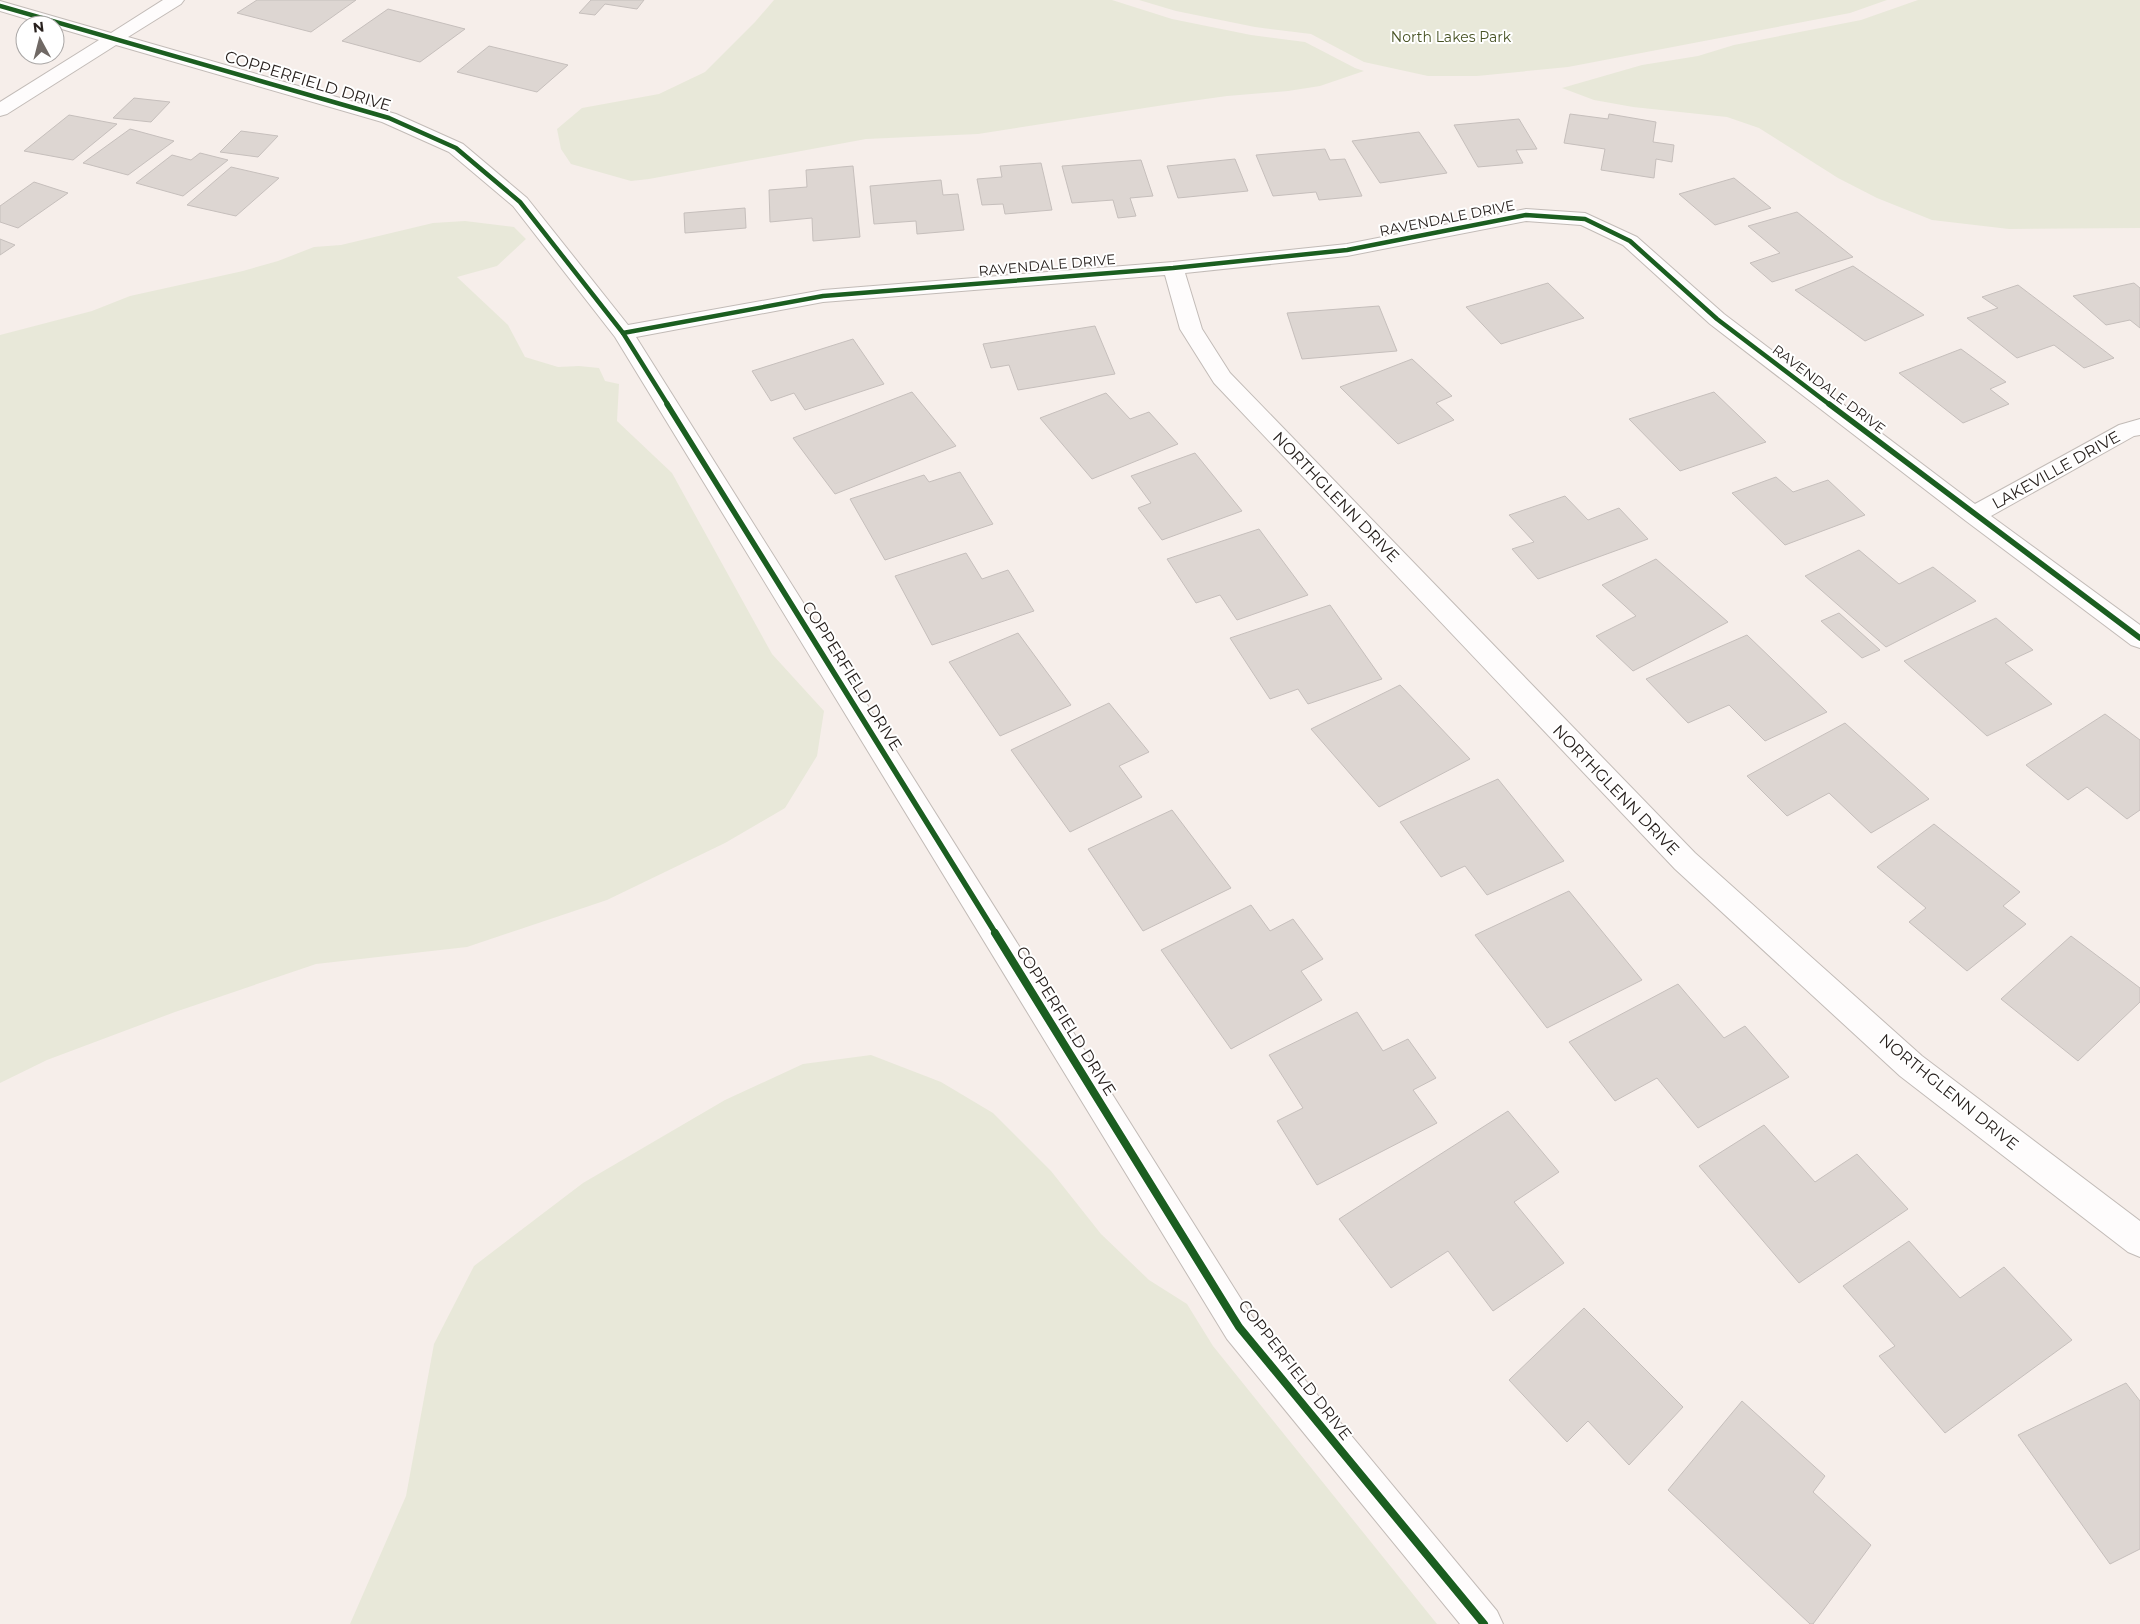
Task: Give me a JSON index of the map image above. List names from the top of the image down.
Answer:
{
  "streets": {
    "street": [
      "COPPERFIELD DRIVE",
      "RAVENDALE DRIVE",
      "LAKEVILLE DRIVE",
      "NORTHGLENN DRIVE"
    ]
  },
  "crossings": [
    ["COPPERFIELD DRIVE", "RAVENDALE DRIVE"],
    ["RAVENDALE DRIVE", "LAKEVILLE DRIVE"],
    ["RAVENDALE DRIVE", "NORTHGLENN DRIVE"]
  ],
  "parks": ["North Lakes Park"],
  "north": "top"
}
